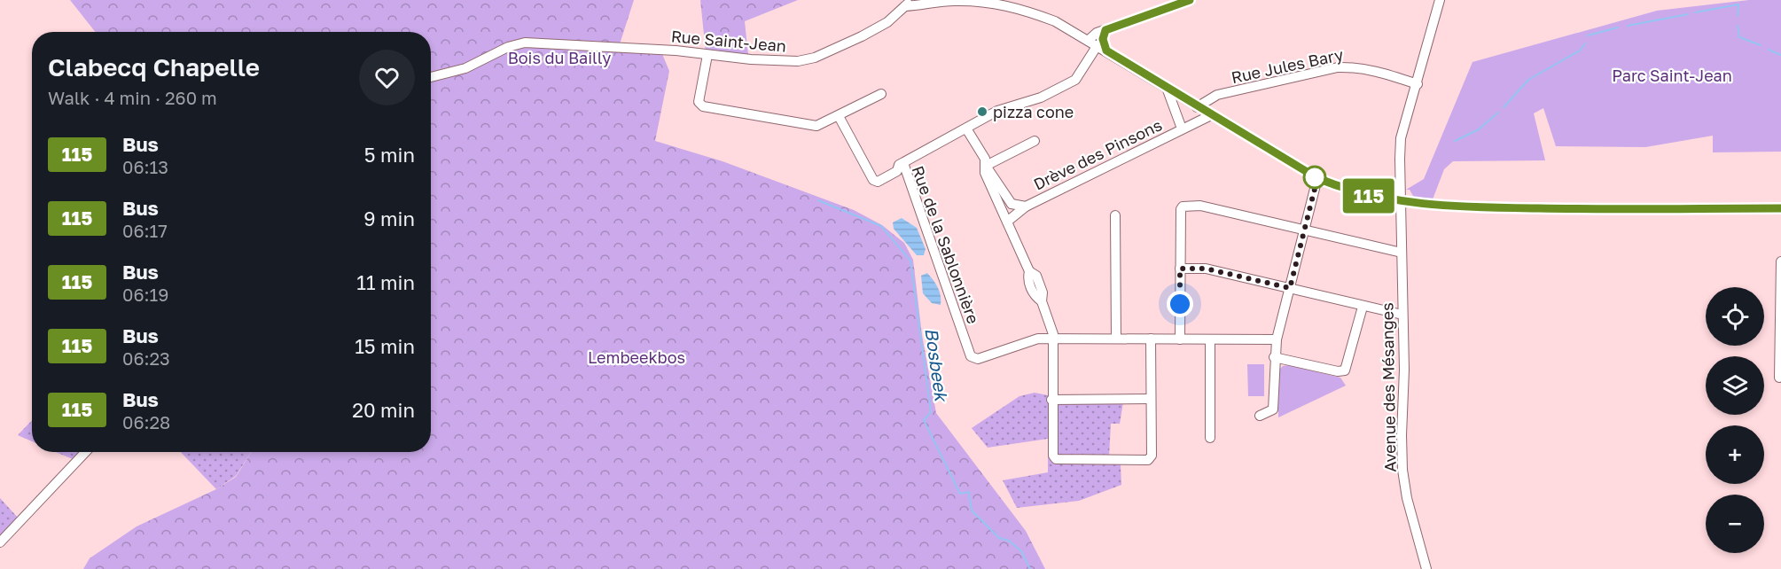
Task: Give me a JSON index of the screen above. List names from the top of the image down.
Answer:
{
  "streets": {
    "street": [
      "Rue Saint-Jean",
      "Rue Jules Bary",
      "Drève des Pinsons",
      "Rue de la Sablonnière",
      "Avenue des Mésanges"
    ]
  },
  "crossings": [
    ["Rue Saint-Jean", "Rue Jules Bary"],
    ["Rue Saint-Jean", "Drève des Pinsons"],
    ["Rue Saint-Jean", "Avenue des Mésanges"],
    ["Rue Jules Bary", "Avenue des Mésanges"]
  ],
  "water": ["Bosbeek"],
  "parks": ["Bois du Bailly", "Parc Saint-Jean", "Lembeekbos"],
  "places": ["pizza cone"],
  "lines": ["bus line 115"],
  "page": {
    "on_map": "115",
    "heading": ["Clabecq Chapelle", "Walk · 4 min · 260 m"],
    "list": [
      {
        "mark": "115",
        "name": "Bus",
        "note": "06:13",
        "value": "5 min"
      },
      {
        "mark": "115",
        "name": "Bus",
        "note": "06:17",
        "value": "9 min"
      },
      {
        "mark": "115",
        "name": "Bus",
        "note": "06:19",
        "value": "11 min"
      },
      {
        "mark": "115",
        "name": "Bus",
        "note": "06:23",
        "value": "15 min"
      },
      {
        "mark": "115",
        "name": "Bus",
        "note": "06:28",
        "value": "20 min"
      }
    ],
    "map_buttons": ["+", "−"]
  }
}
